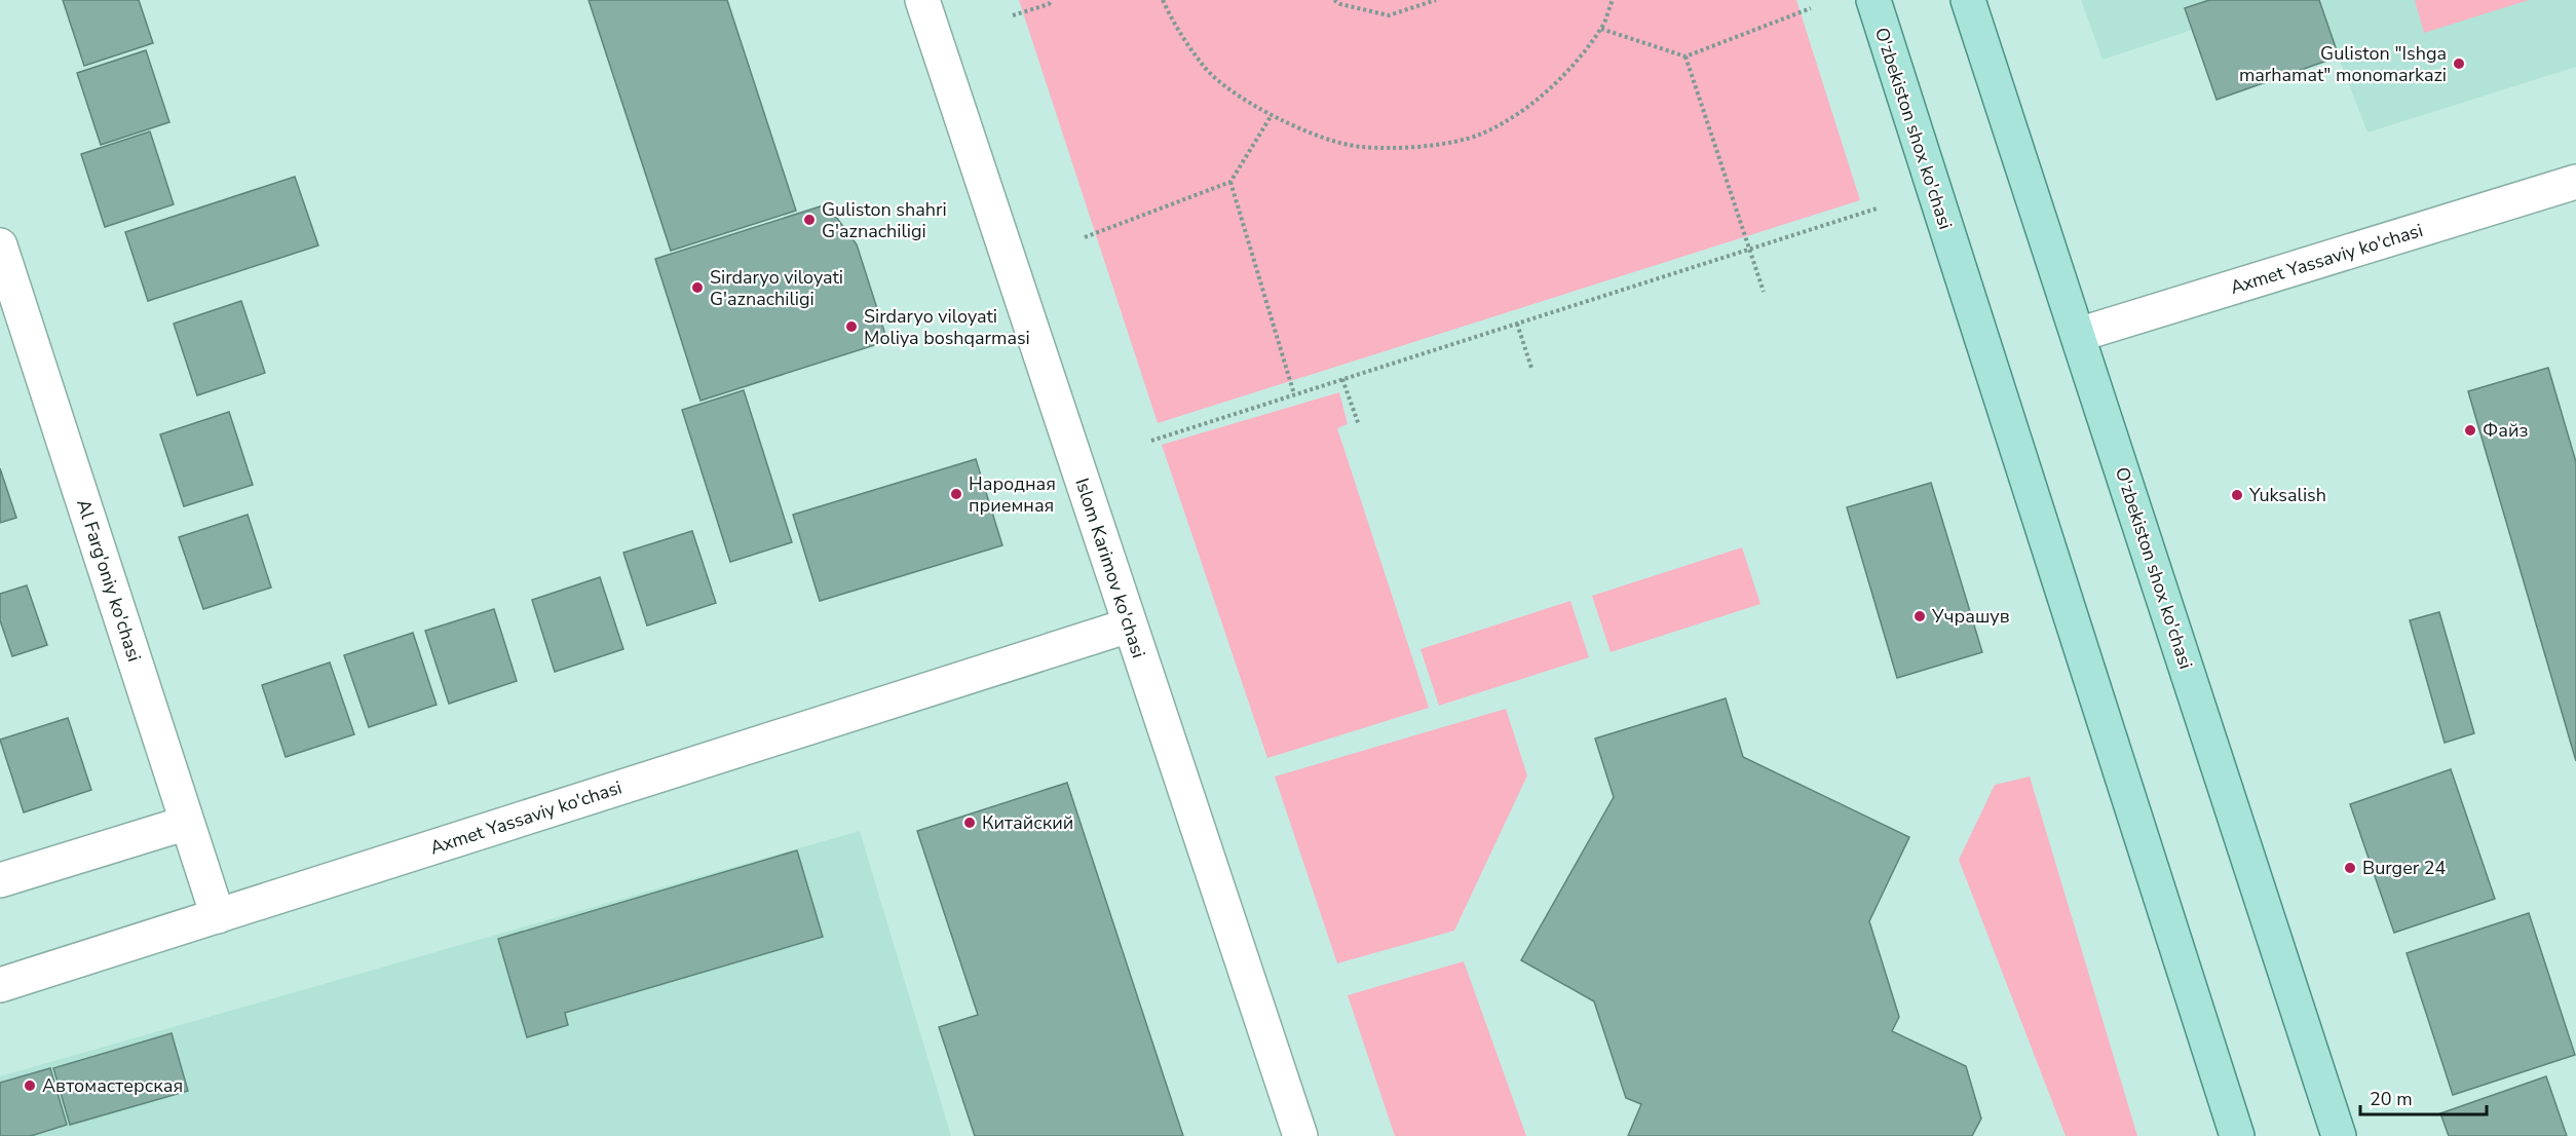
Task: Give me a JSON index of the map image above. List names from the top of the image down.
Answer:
{
  "streets": {
    "main road": ["O'zbekiston shox ko'chasi"],
    "street": ["Axmet Yassaviy ko'chasi", "Islom Karimov ko'chasi", "Al Farg'oniy ko'chasi"]
  },
  "crossings": [
    ["O'zbekiston shox ko'chasi", "Axmet Yassaviy ko'chasi"],
    ["Axmet Yassaviy ko'chasi", "Islom Karimov ko'chasi"],
    ["Axmet Yassaviy ko'chasi", "Al Farg'oniy ko'chasi"]
  ],
  "places": [
    "Guliston \"Ishga marhamat\" monomarkazi",
    "Guliston shahri G'aznachiligi",
    "Sirdaryo viloyati G'aznachiligi",
    "Sirdaryo viloyati Moliya boshqarmasi",
    "Файз",
    "Народная приемная",
    "Yuksalish",
    "Учрашув",
    "Китайский",
    "Burger 24",
    "Автомастерская"
  ],
  "scale_bar": "20 m"
}
